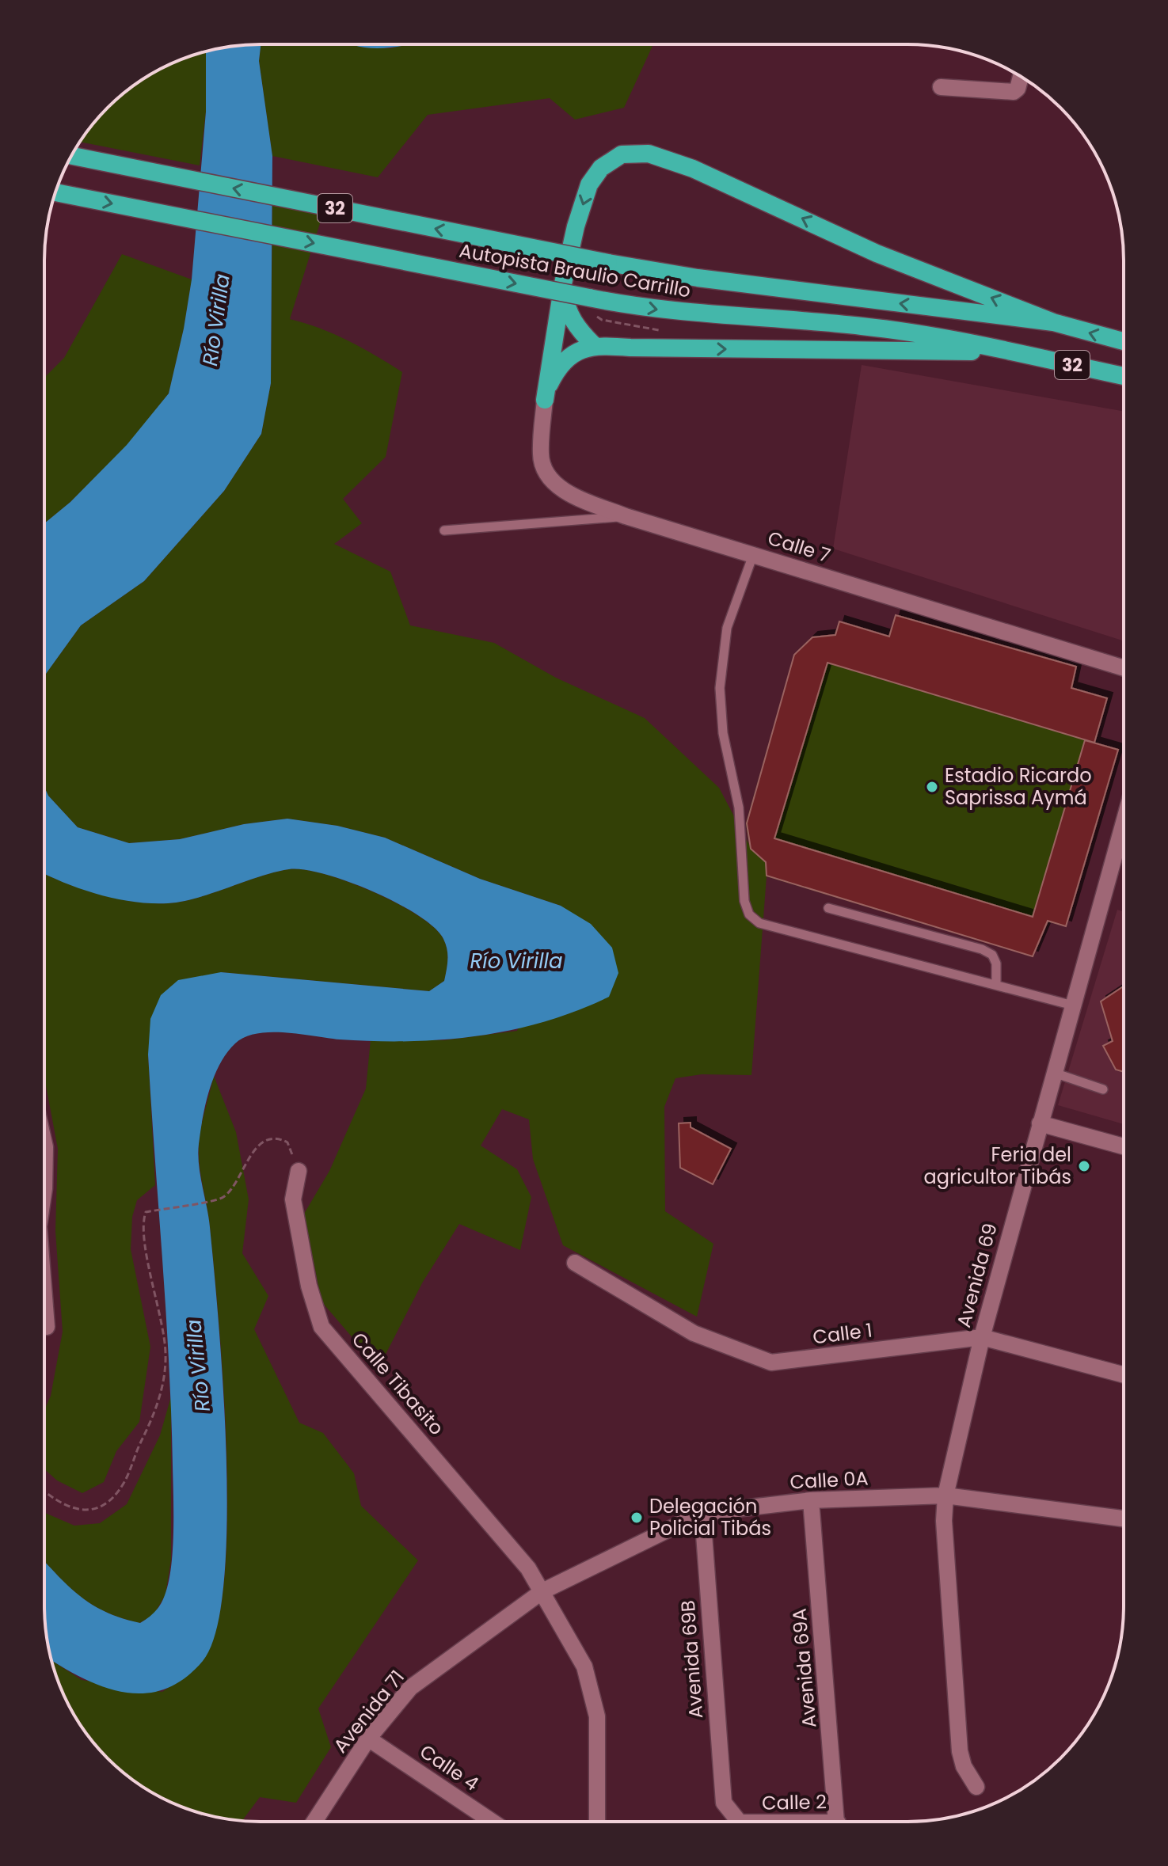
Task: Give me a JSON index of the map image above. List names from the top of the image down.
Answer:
{
  "streets": {
    "highway": ["32", "Autopista Braulio Carrillo"],
    "street": [
      "Calle 7",
      "Avenida 69",
      "Calle 1",
      "Calle Tibasito",
      "Calle 0A",
      "Avenida 69B",
      "Avenida 69A",
      "Avenida 71",
      "Calle 4",
      "Calle 2"
    ]
  },
  "crossings": [
    ["Avenida 69", "Calle 1"],
    ["Avenida 69", "Calle 0A"],
    ["Calle Tibasito", "Calle 0A"],
    ["Calle Tibasito", "Avenida 71"],
    ["Calle 0A", "Avenida 69B"],
    ["Calle 0A", "Avenida 69A"],
    ["Calle 0A", "Avenida 71"],
    ["Avenida 69B", "Calle 2"],
    ["Avenida 71", "Calle 4"]
  ],
  "water": ["Río Virilla"],
  "places": ["Estadio Ricardo Saprissa Aymá", "Feria del agricultor Tibás", "Delegación Policial Tibás"]
}
